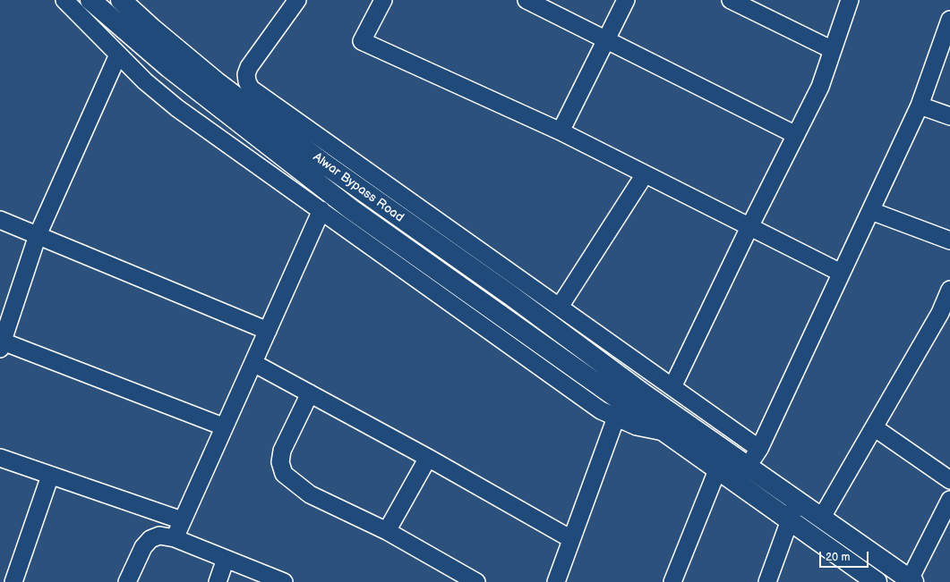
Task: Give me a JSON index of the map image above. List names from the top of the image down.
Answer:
{
  "streets": {
    "main road": ["Alwar Bypass Road"]
  },
  "scale_bar": "20 m"
}
